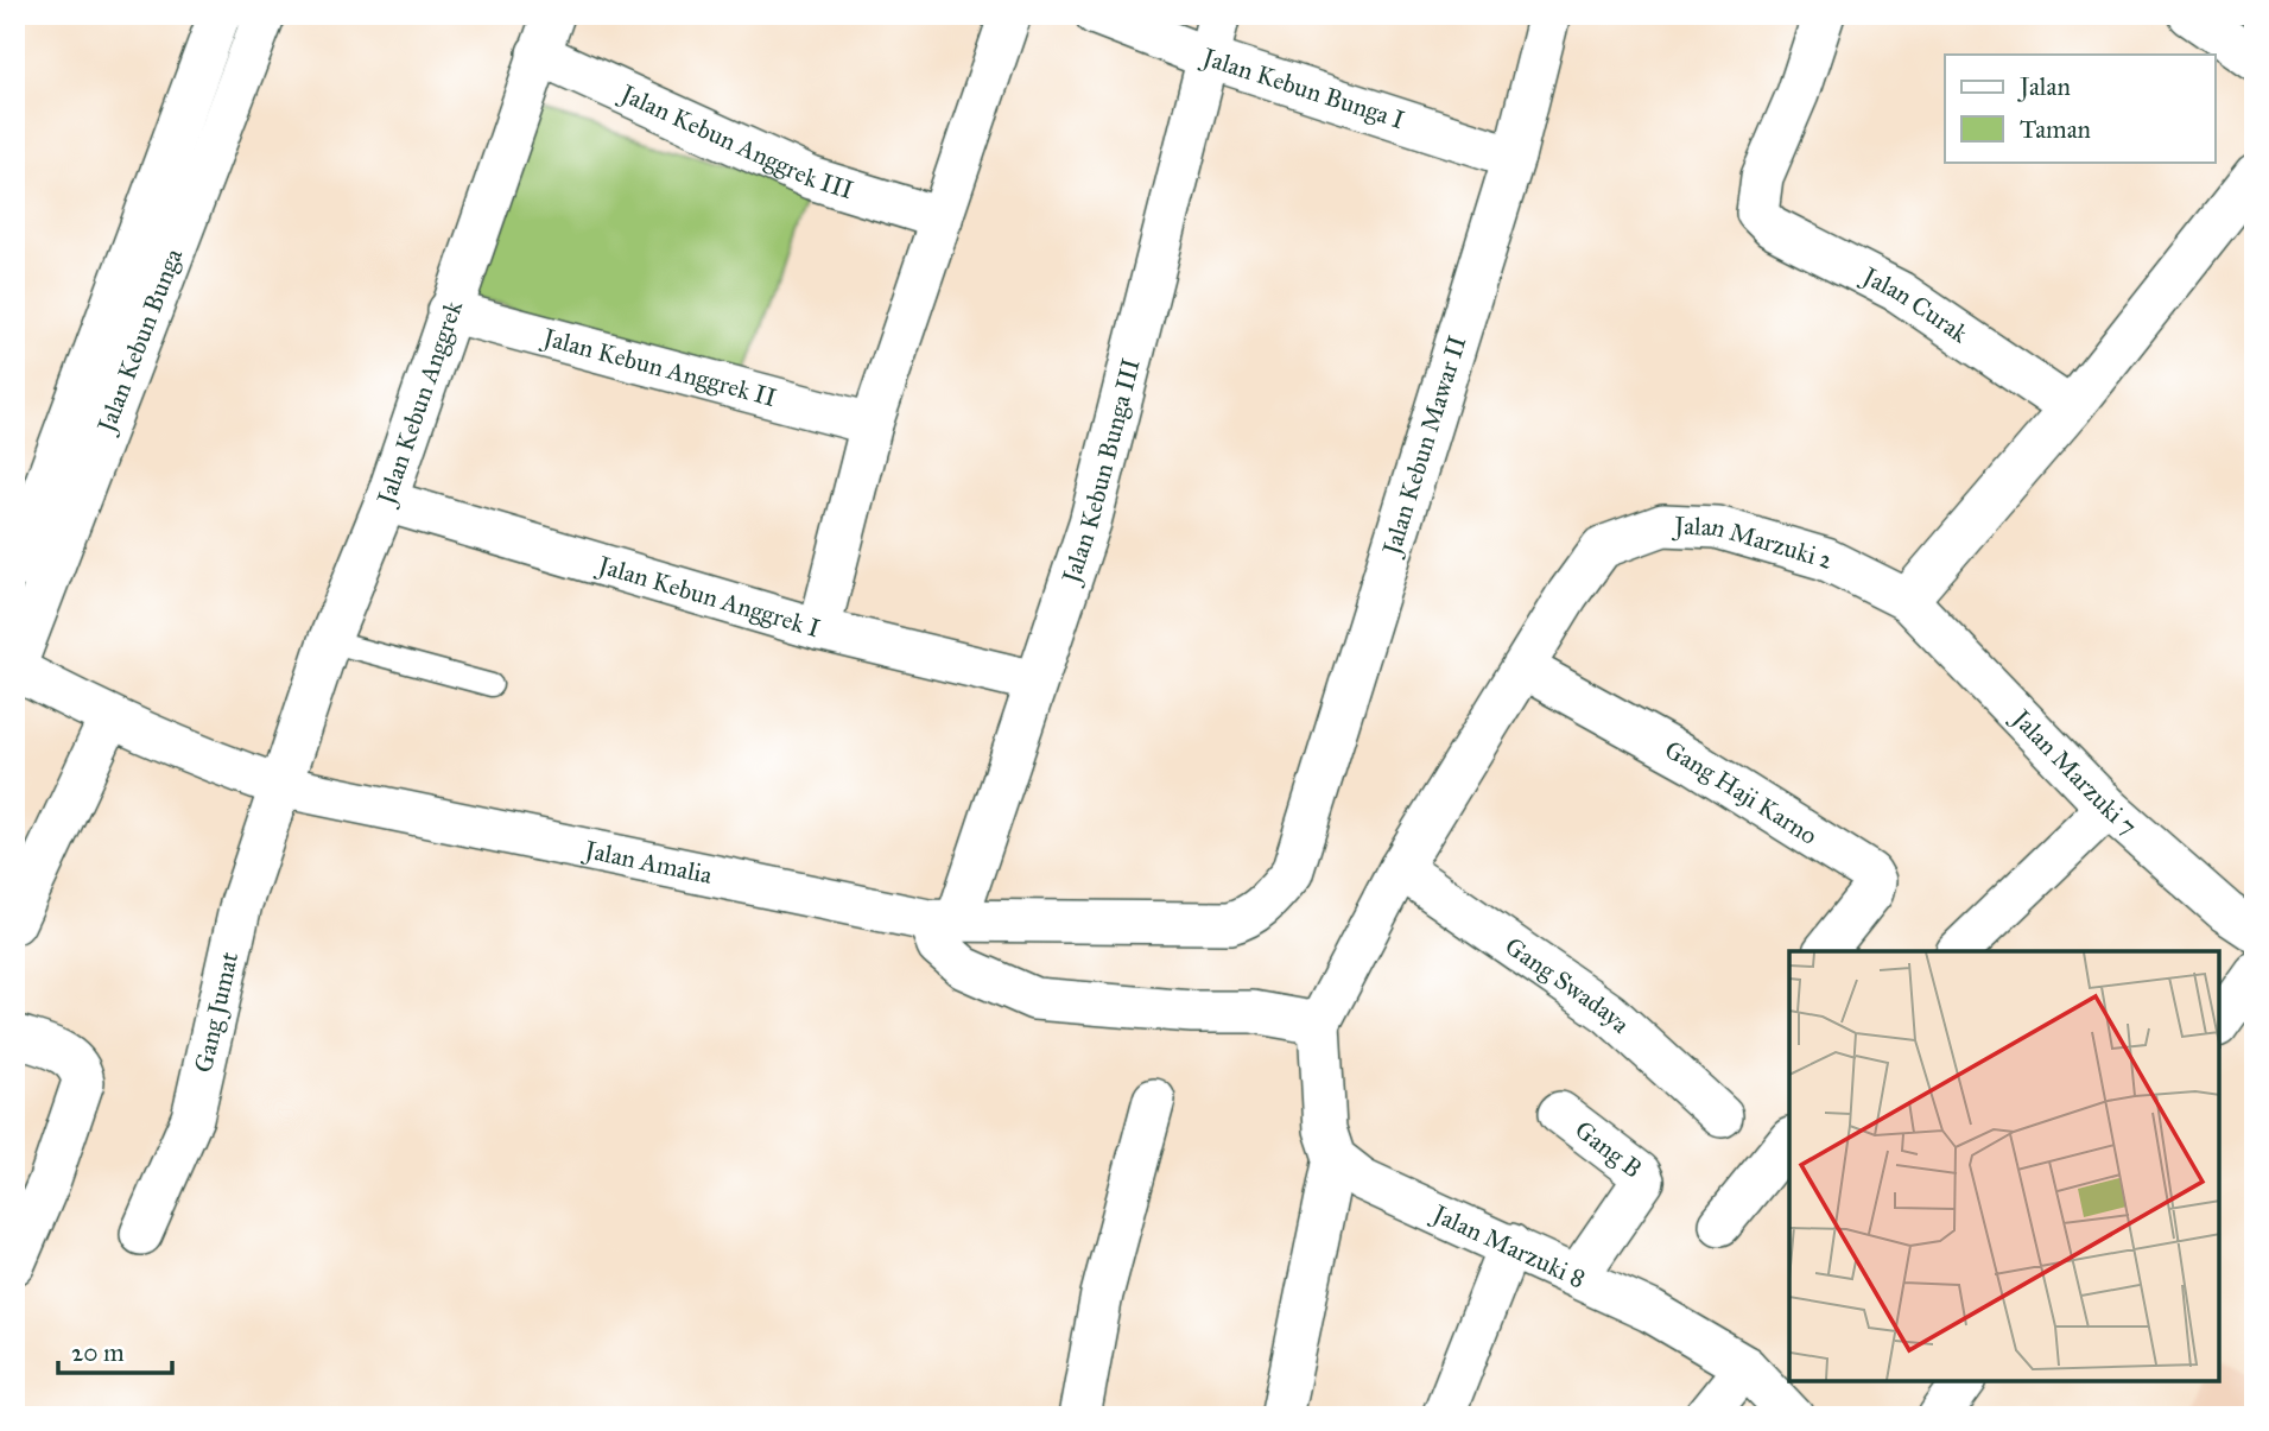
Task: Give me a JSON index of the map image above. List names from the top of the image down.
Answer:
{
  "streets": {
    "street": [
      "Jalan Kebun Bunga I",
      "Jalan Kebun Anggrek III",
      "Jalan Curak",
      "Jalan Kebun Bunga",
      "Jalan Kebun Anggrek II",
      "Jalan Kebun Anggrek",
      "Jalan Kebun Mawar II",
      "Jalan Kebun Bunga III",
      "Jalan Marzuki 2",
      "Jalan Kebun Anggrek I",
      "Jalan Marzuki 7",
      "Gang Haji Karno",
      "Jalan Amalia",
      "Gang Swadaya",
      "Gang Jumat",
      "Gang B",
      "Jalan Marzuki 8"
    ]
  },
  "crossings": [
    ["Jalan Kebun Bunga I", "Jalan Kebun Mawar II"],
    ["Jalan Kebun Bunga I", "Jalan Kebun Bunga III"],
    ["Jalan Kebun Anggrek III", "Jalan Kebun Anggrek"],
    ["Jalan Kebun Bunga", "Jalan Amalia"],
    ["Jalan Kebun Anggrek II", "Jalan Kebun Anggrek"],
    ["Jalan Kebun Anggrek", "Jalan Kebun Anggrek I"],
    ["Jalan Kebun Anggrek", "Jalan Amalia"],
    ["Jalan Kebun Anggrek", "Gang Jumat"],
    ["Jalan Kebun Mawar II", "Jalan Amalia"],
    ["Jalan Kebun Bunga III", "Jalan Kebun Anggrek I"],
    ["Jalan Kebun Bunga III", "Jalan Amalia"],
    ["Jalan Marzuki 2", "Jalan Marzuki 7"],
    ["Jalan Marzuki 2", "Gang Haji Karno"],
    ["Jalan Marzuki 2", "Gang Swadaya"],
    ["Jalan Amalia", "Gang Jumat"],
    ["Gang B", "Jalan Marzuki 8"]
  ],
  "legend": ["Jalan", "Taman"],
  "scale_bar": "20 m"
}
